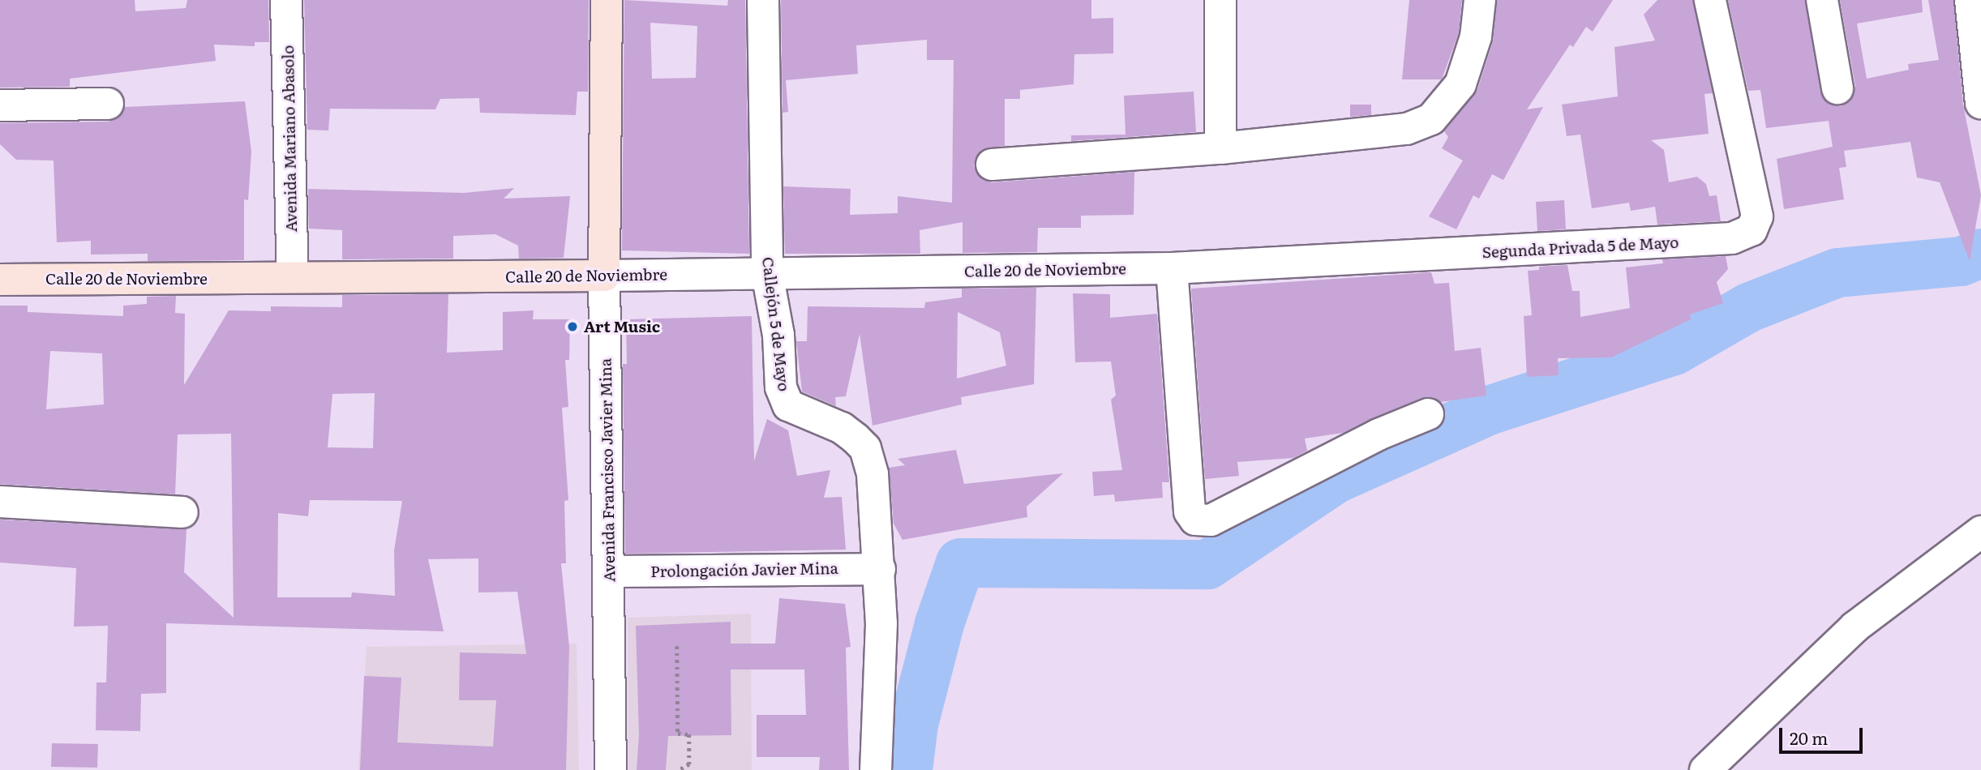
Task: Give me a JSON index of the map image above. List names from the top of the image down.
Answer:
{
  "streets": {
    "street": [
      "Avenida Mariano Abasolo",
      "Segunda Privada 5 de Mayo",
      "Calle 20 de Noviembre",
      "Callejón 5 de Mayo",
      "Avenida Francisco Javier Mina",
      "Prolongación Javier Mina"
    ]
  },
  "crossings": [
    ["Avenida Mariano Abasolo", "Calle 20 de Noviembre"],
    ["Segunda Privada 5 de Mayo", "Calle 20 de Noviembre"],
    ["Calle 20 de Noviembre", "Callejón 5 de Mayo"],
    ["Calle 20 de Noviembre", "Avenida Francisco Javier Mina"],
    ["Callejón 5 de Mayo", "Prolongación Javier Mina"],
    ["Avenida Francisco Javier Mina", "Prolongación Javier Mina"]
  ],
  "places": ["Art Music"],
  "scale_bar": "20 m"
}
